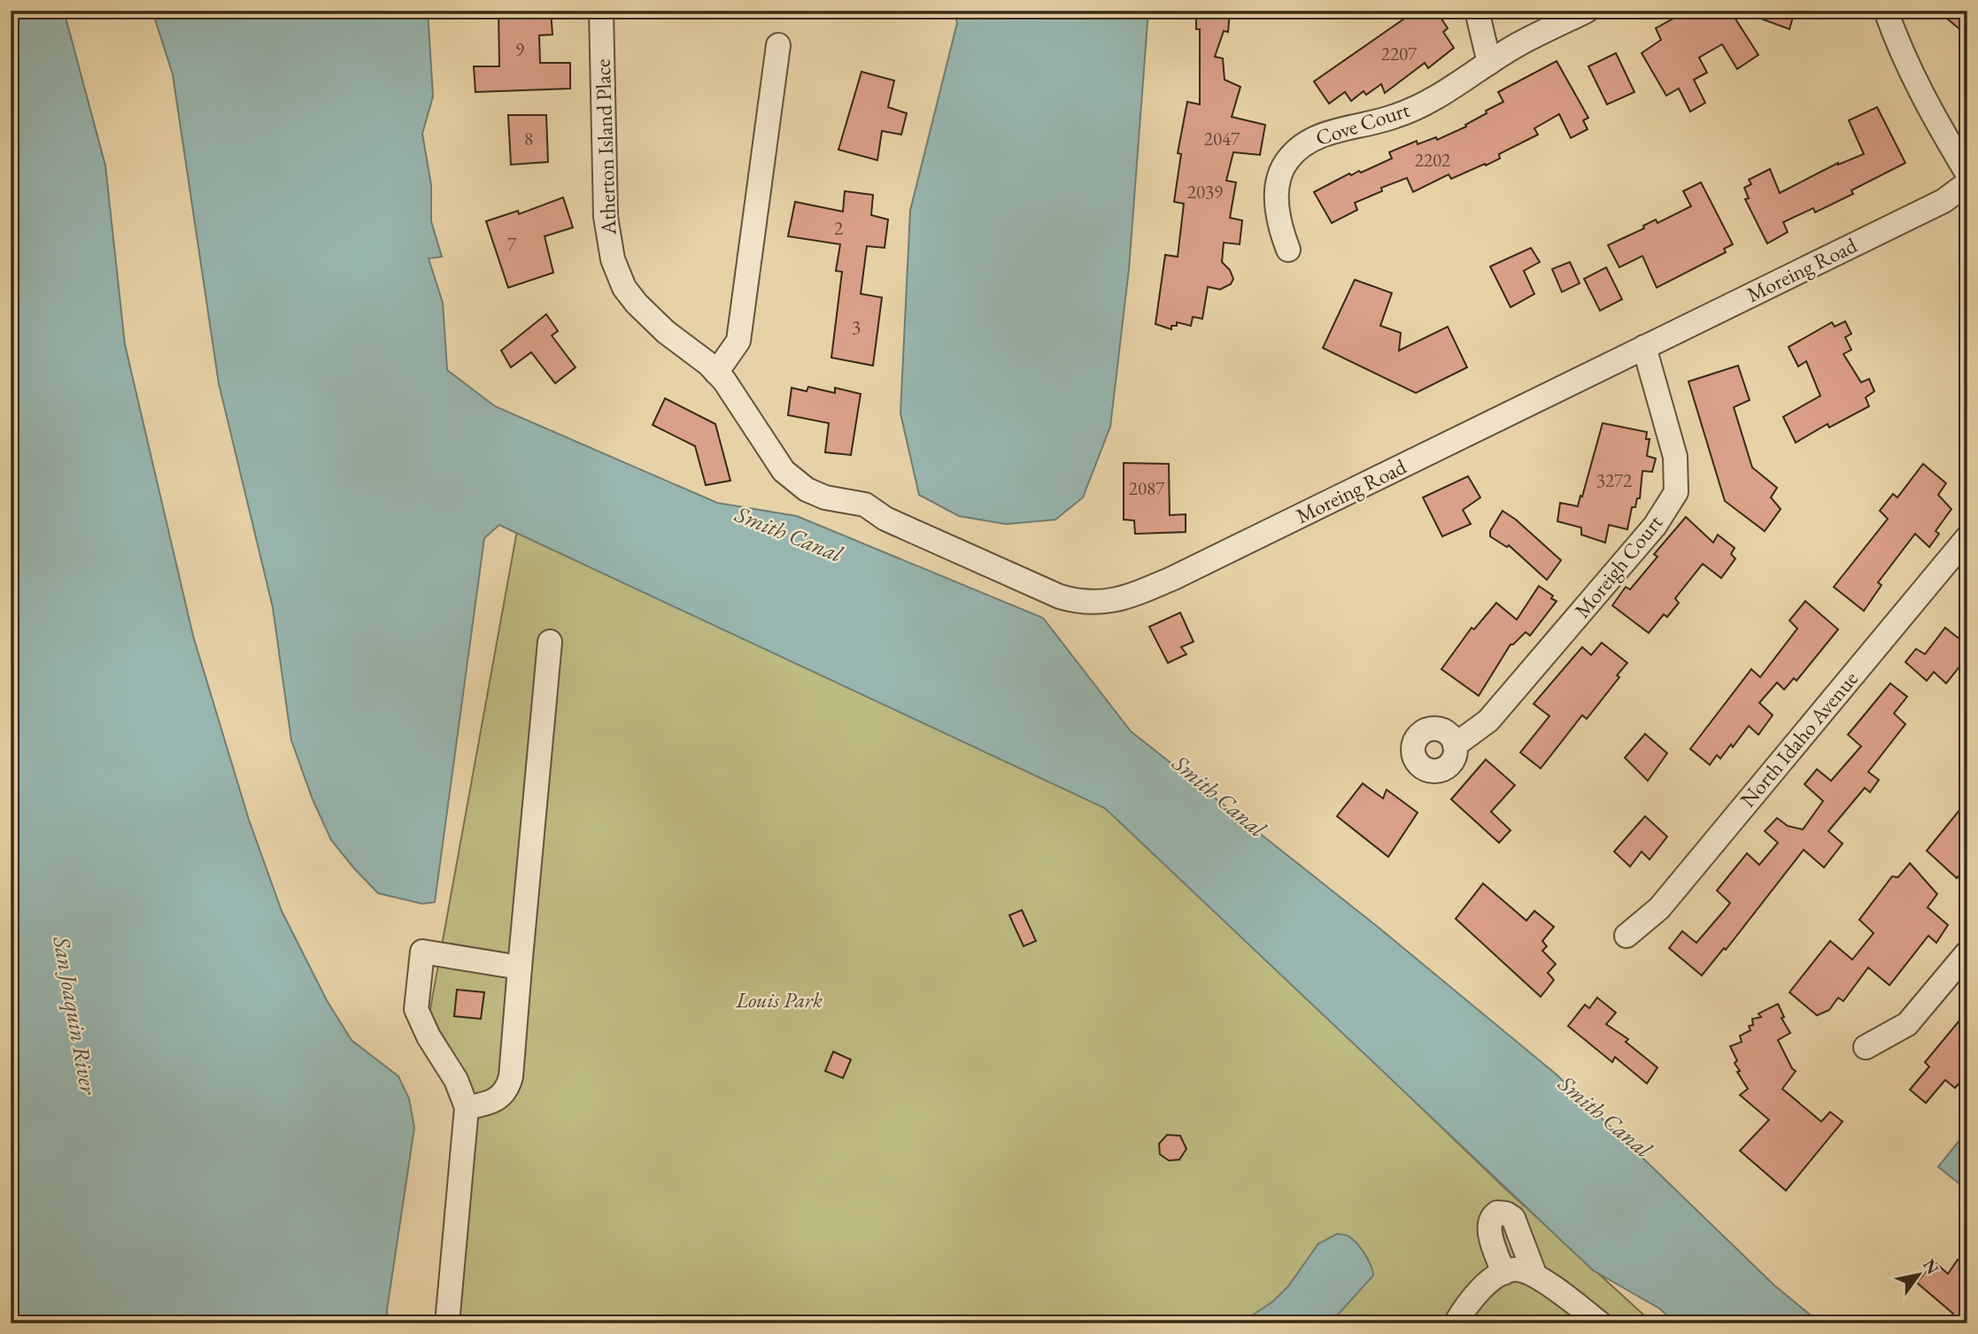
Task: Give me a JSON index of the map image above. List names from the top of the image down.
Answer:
{
  "streets": {
    "street": [
      "Cove Court",
      "Atherton Island Place",
      "Moreing Road",
      "Moreigh Court",
      "North Idaho Avenue"
    ]
  },
  "crossings": [
    ["Atherton Island Place", "Moreing Road"],
    ["Moreing Road", "Moreigh Court"]
  ],
  "water": ["Smith Canal", "San Joaquin River"],
  "parks": ["Louis Park"],
  "house_numbers": [
    "9",
    "2207",
    "8",
    "2047",
    "2202",
    "2039",
    "2",
    "7",
    "3",
    "3272",
    "2087"
  ],
  "north": "top right"
}
